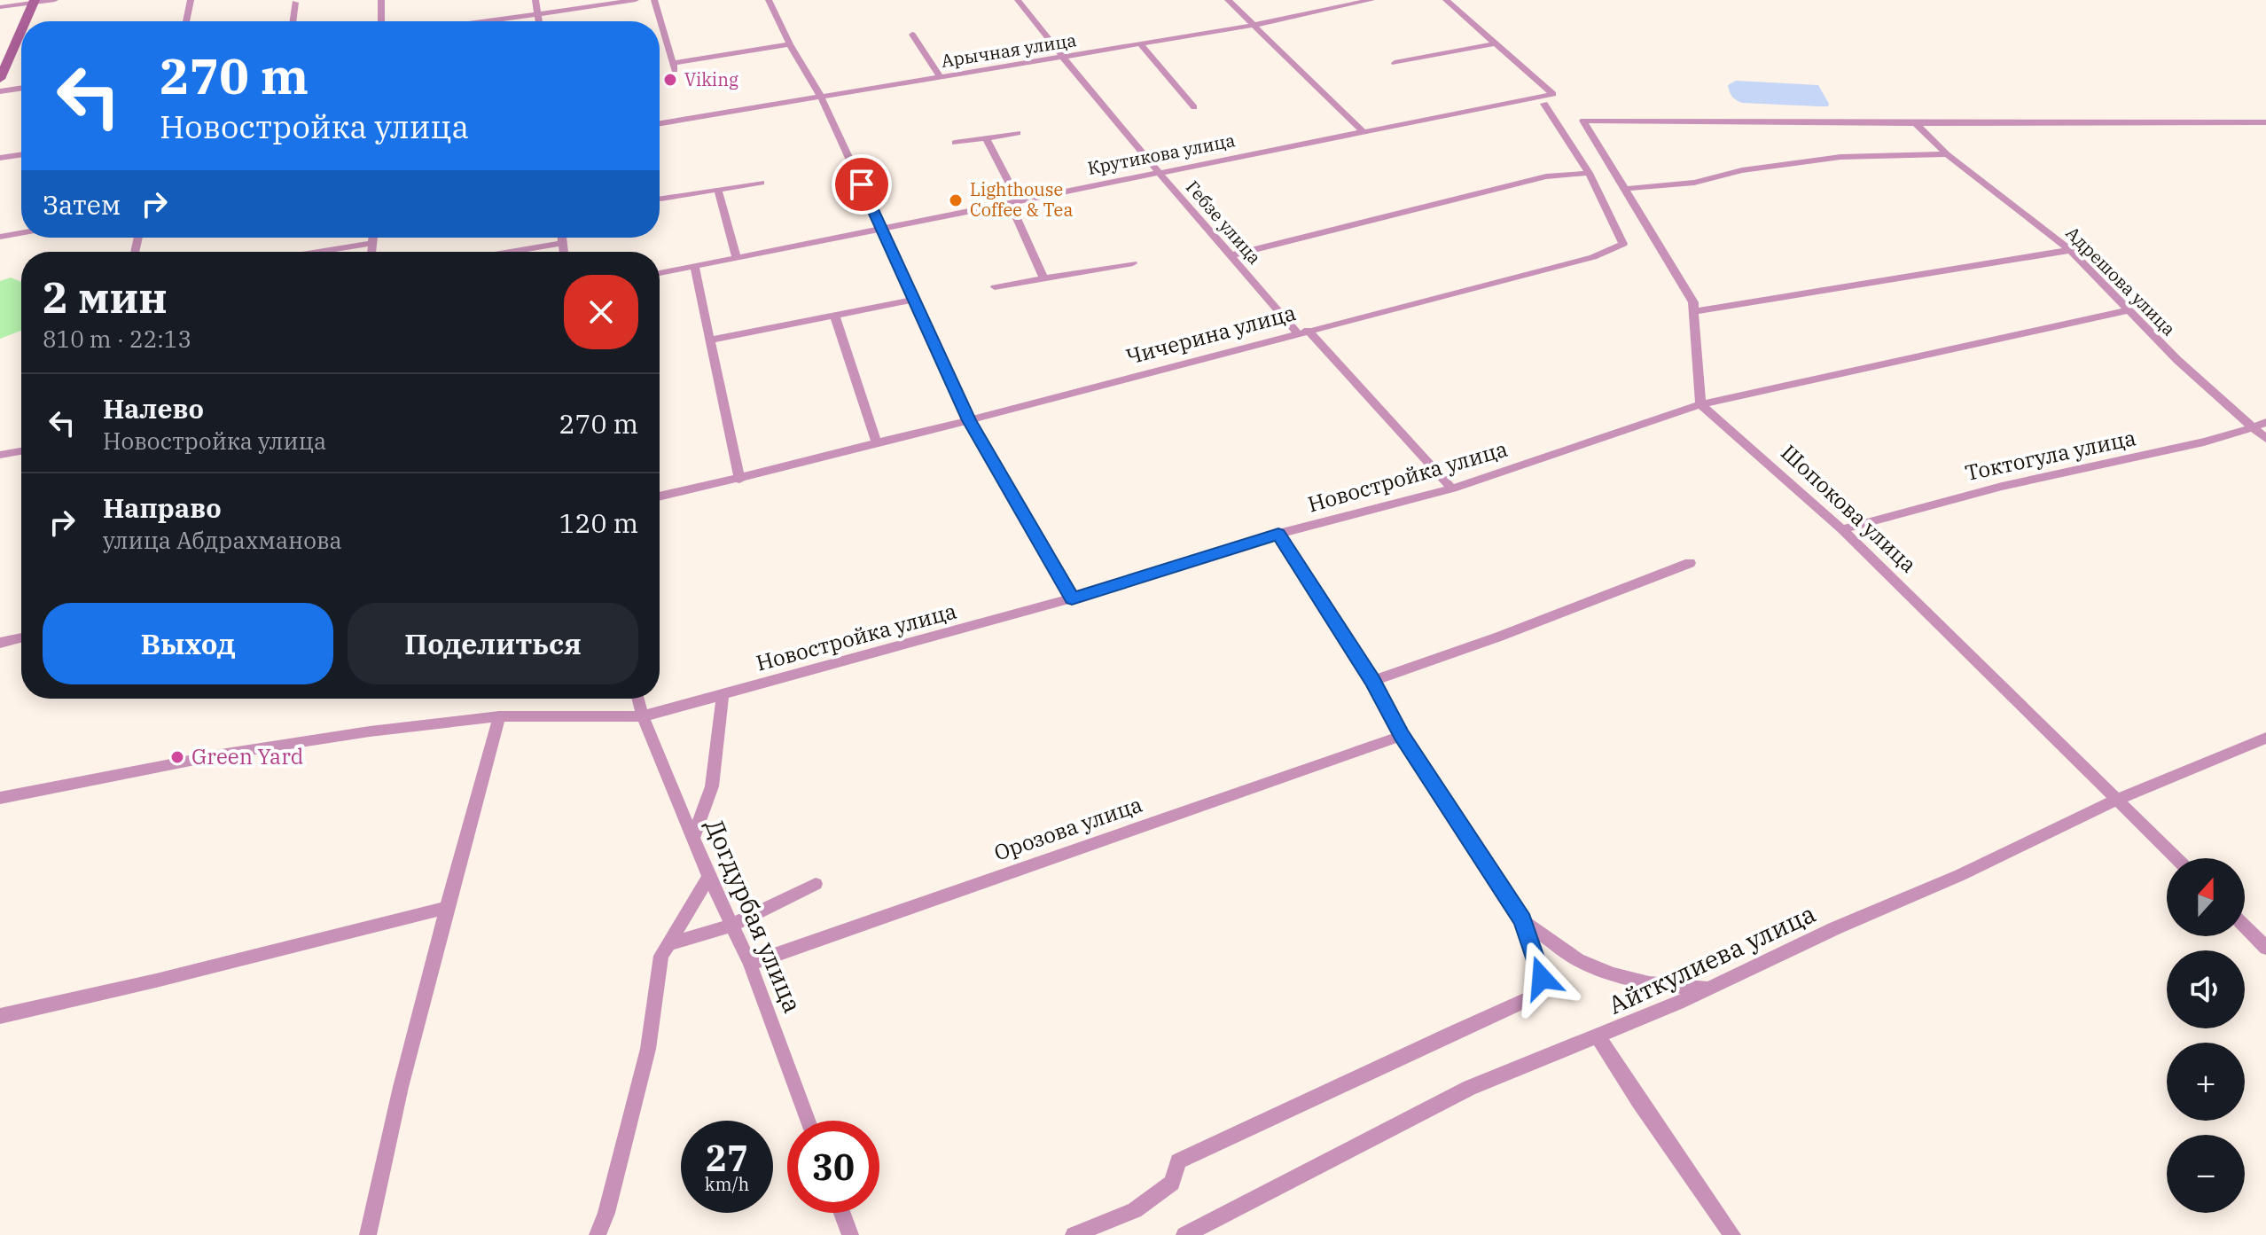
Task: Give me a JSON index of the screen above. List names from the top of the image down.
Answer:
{
  "streets": {
    "street": [
      "Арычная улица",
      "Крутикова улица",
      "Гебзе улица",
      "Адрешова улица",
      "Чичерина улица",
      "Токтогула улица",
      "Новостройка улица",
      "Шопокова улица",
      "Орозова улица",
      "Догдурбая улица",
      "Айткулиева улица"
    ]
  },
  "crossings": [
    ["Арычная улица", "Гебзе улица"],
    ["Крутикова улица", "Гебзе улица"],
    ["Гебзе улица", "Чичерина улица"],
    ["Гебзе улица", "Новостройка улица"],
    ["Адрешова улица", "Токтогула улица"],
    ["Адрешова улица", "Новостройка улица"],
    ["Токтогула улица", "Шопокова улица"],
    ["Новостройка улица", "Шопокова улица"],
    ["Новостройка улица", "Догдурбая улица"],
    ["Шопокова улица", "Айткулиева улица"],
    ["Орозова улица", "Догдурбая улица"]
  ],
  "places": ["Viking", "Lighthouse Coffee & Tea", "Green Yard"],
  "north": "top",
  "page": {
    "turn": ["270 m", "Новостройка улица"],
    "then": "Затем",
    "heading": ["2 мин", "810 m · 22:13"],
    "list": [
      {
        "name": "Налево",
        "note": "Новостройка улица",
        "value": "270 m"
      },
      {
        "name": "Направо",
        "note": "улица Абдрахманова",
        "value": "120 m"
      }
    ],
    "buttons": ["Выход", "Поделиться"],
    "map_buttons": ["+", "−"],
    "speed": "27 km/h",
    "limit": "30"
  }
}
